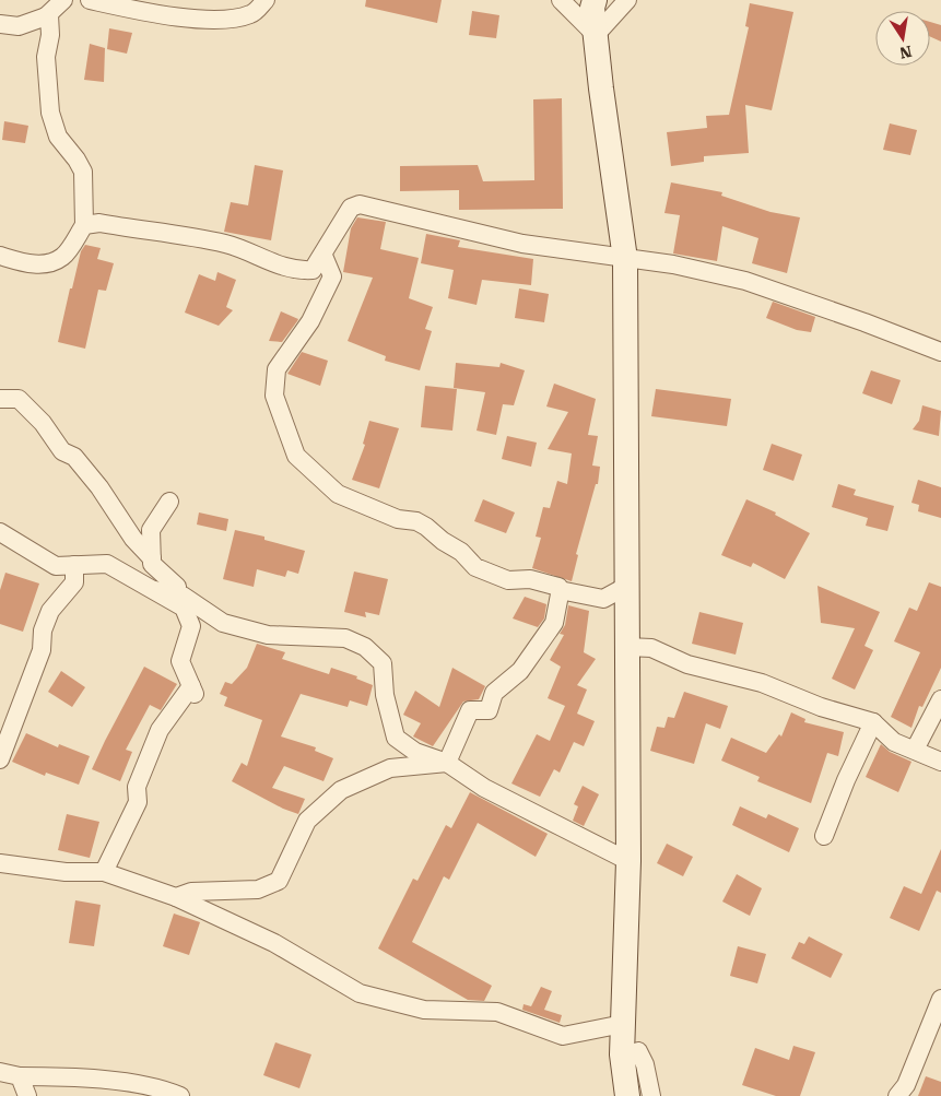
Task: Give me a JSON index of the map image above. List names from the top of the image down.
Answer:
{
  "north": "bottom"
}
